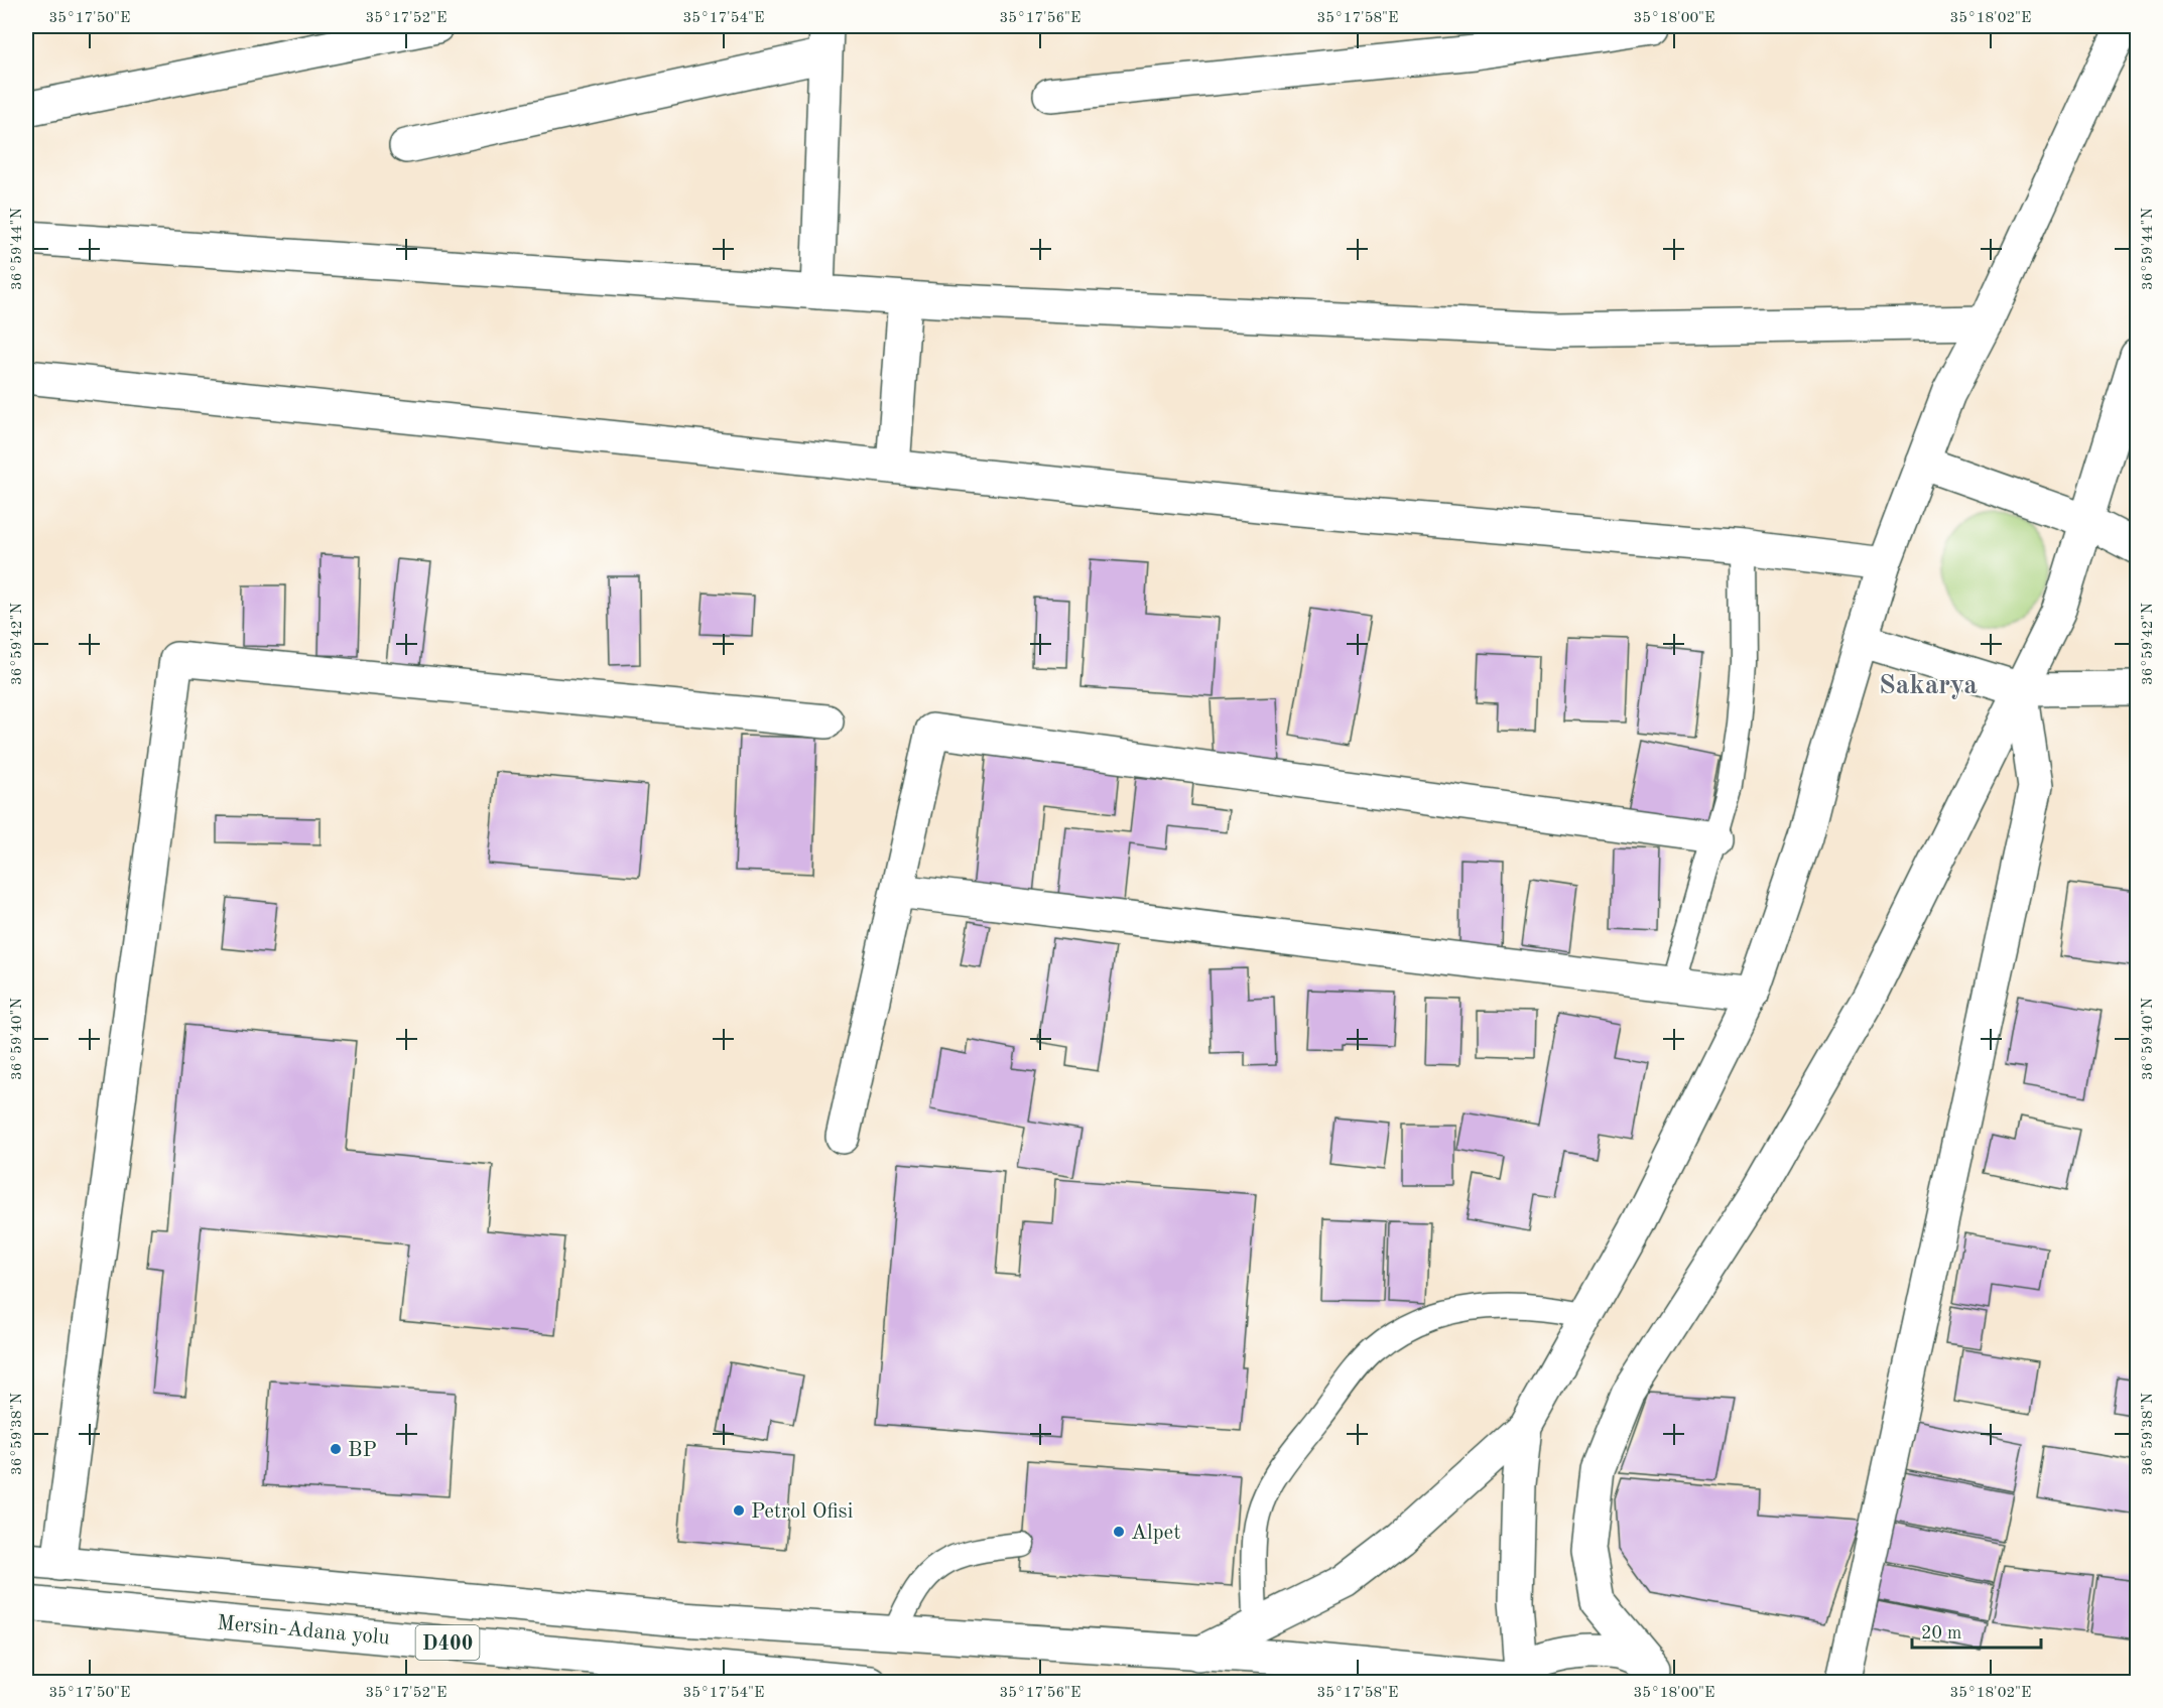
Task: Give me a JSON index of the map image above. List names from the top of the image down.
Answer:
{
  "streets": {
    "main road": ["Mersin-Adana yolu", "D400"]
  },
  "districts": ["Sakarya"],
  "places": ["BP", "Petrol Ofisi", "Alpet"],
  "scale_bar": "20 m",
  "coordinates": [
    "35°17'50\"E",
    "35°17'52\"E",
    "35°17'54\"E",
    "35°17'56\"E",
    "35°17'58\"E",
    "35°18'00\"E",
    "35°18'02\"E",
    "36°59'44\"N",
    "36°59'42\"N",
    "36°59'40\"N",
    "36°59'38\"N"
  ]
}
